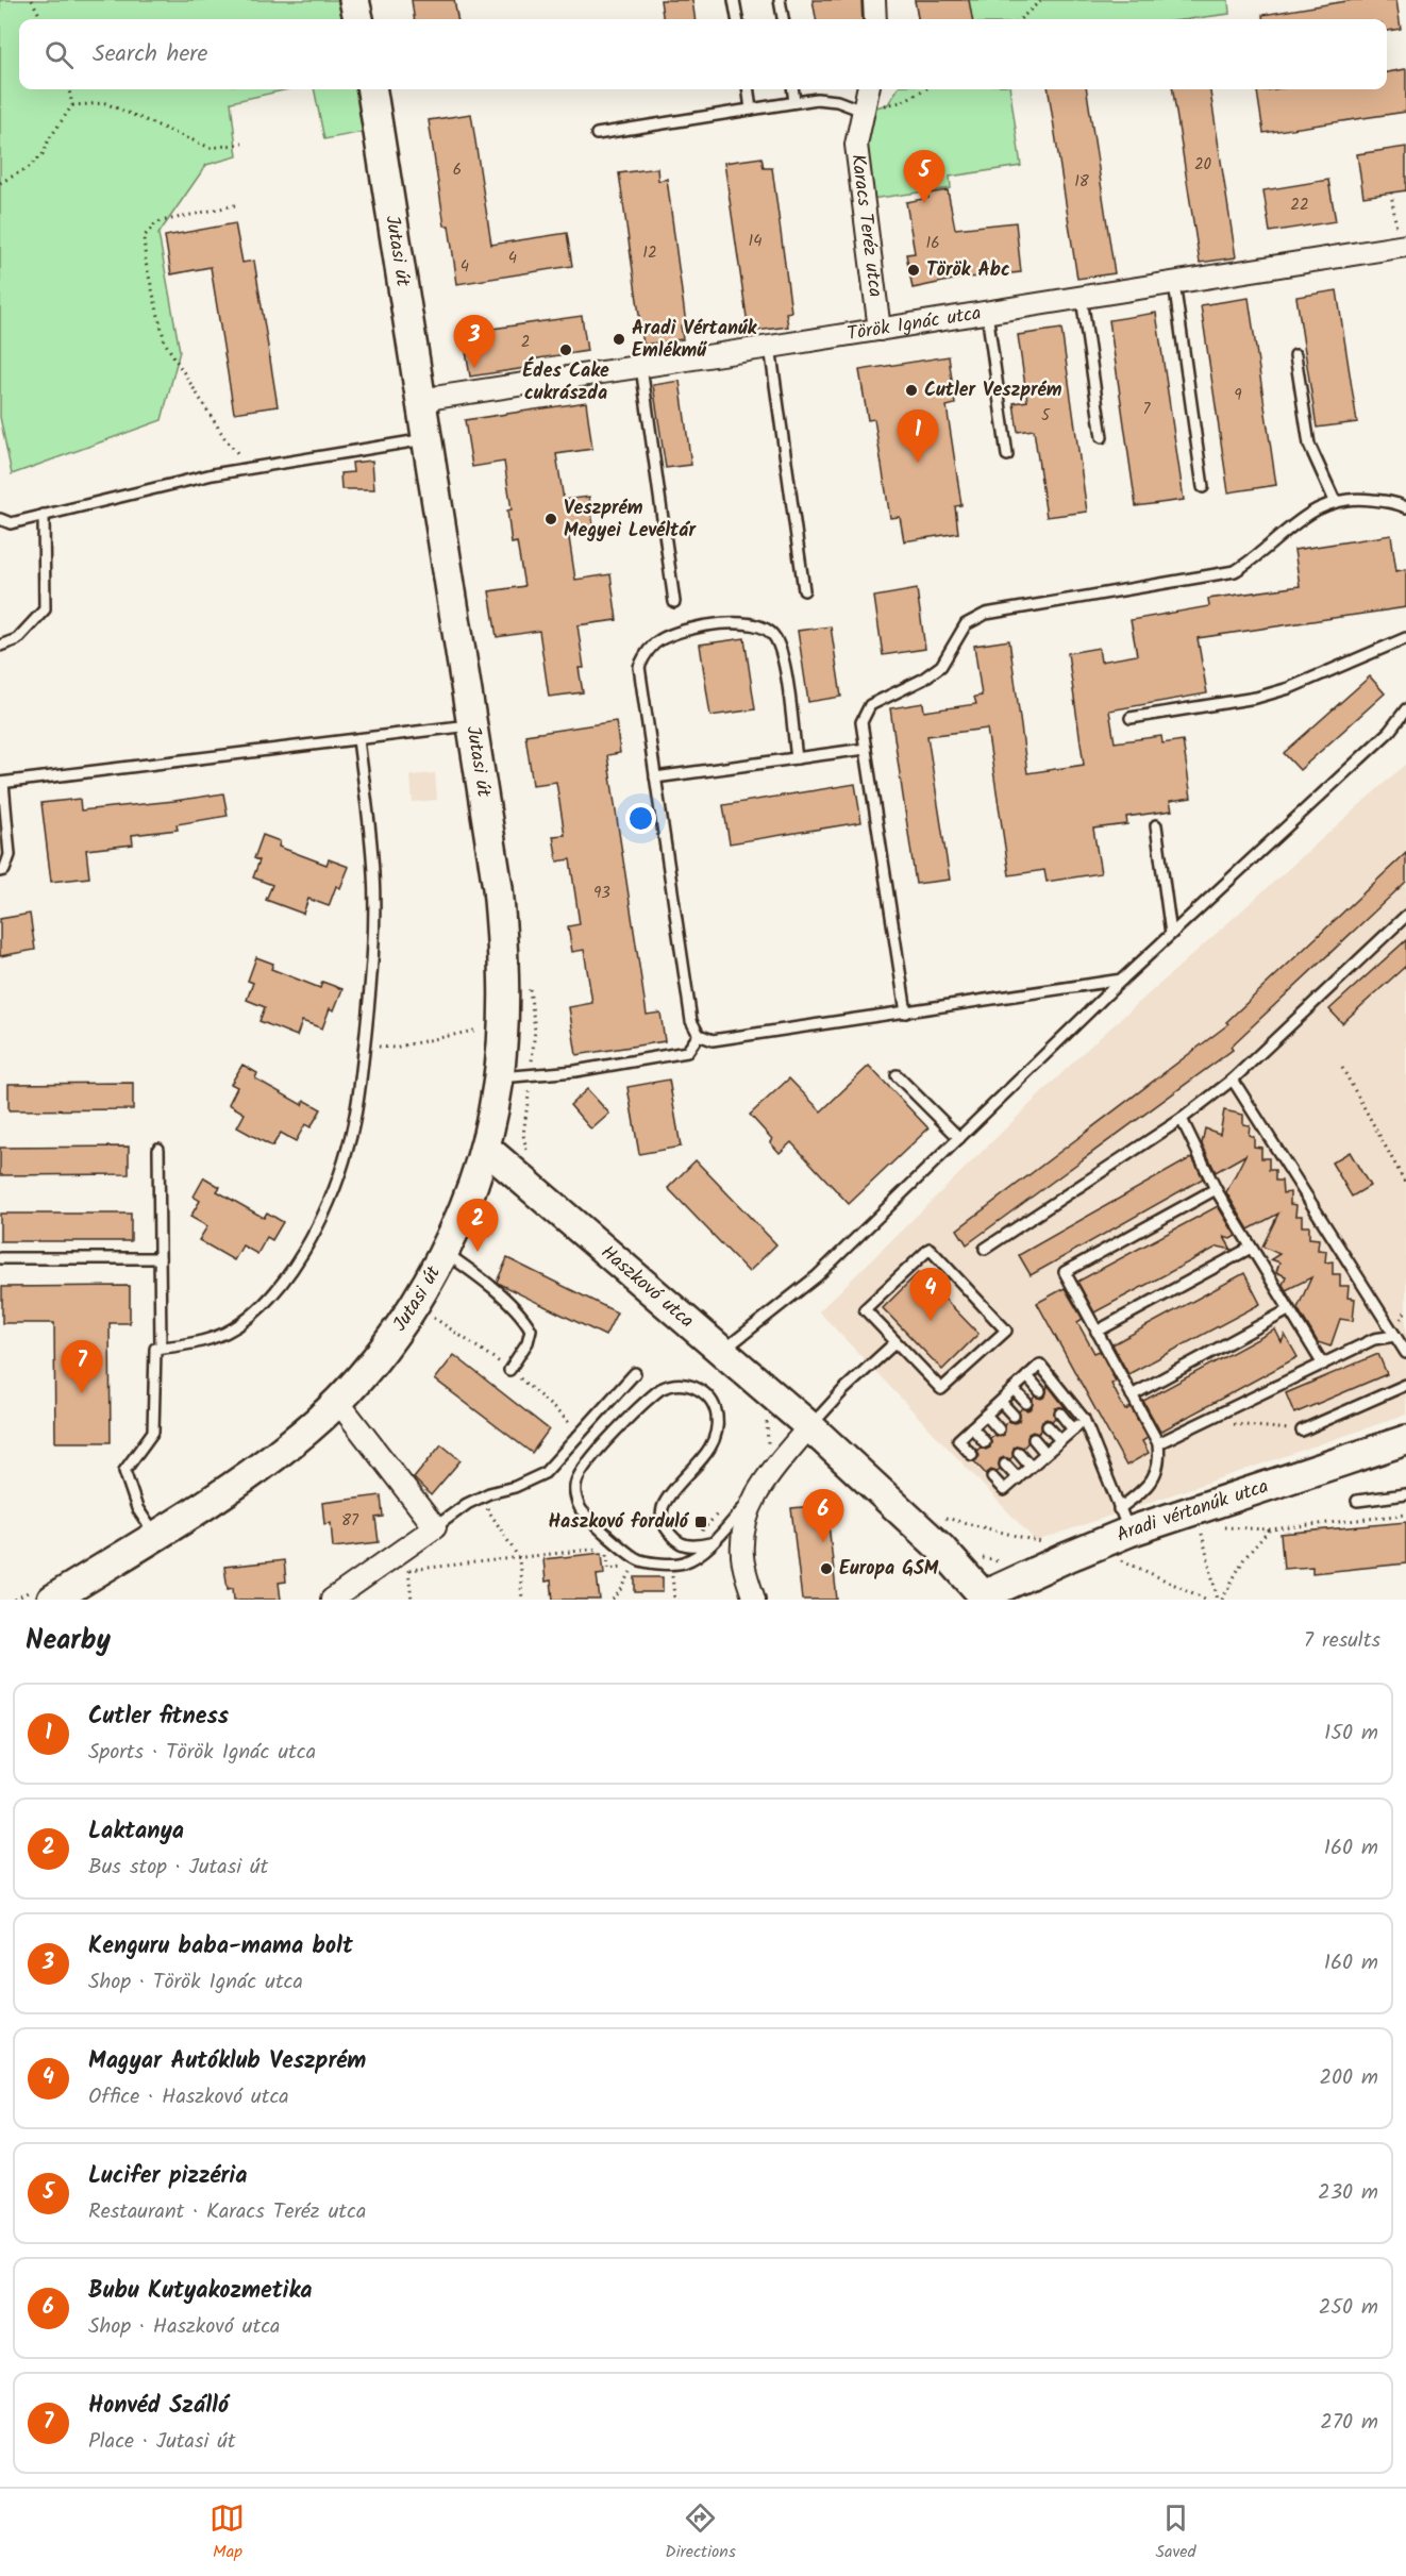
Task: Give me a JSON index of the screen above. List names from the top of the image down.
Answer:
{
  "streets": {
    "street": [
      "Karacs Teréz utca",
      "Jutasi út",
      "Török Ignác utca",
      "Haszkovó utca",
      "Aradi vértanúk utca"
    ]
  },
  "crossings": [
    ["Karacs Teréz utca", "Török Ignác utca"],
    ["Jutasi út", "Török Ignác utca"],
    ["Jutasi út", "Haszkovó utca"],
    ["Haszkovó utca", "Aradi vértanúk utca"]
  ],
  "places": {
    "other": [
      "Török Abc",
      "Aradi Vértanúk Emlékmű",
      "Édes Cake cukrászda",
      "Cutler Veszprém",
      "Veszprém Megyei Levéltár",
      "Europa GSM"
    ],
    "transit": ["Haszkovó forduló"]
  },
  "house_numbers": [
    "20",
    "6",
    "18",
    "22",
    "14",
    "16",
    "12",
    "4",
    "4",
    "2",
    "9",
    "7",
    "5",
    "93",
    "87"
  ],
  "page": {
    "search": "Search here",
    "pins": [
      "5",
      "3",
      "1",
      "2",
      "4",
      "7",
      "6"
    ],
    "heading": ["Nearby", "7 results"],
    "list": [
      {
        "mark": "1",
        "name": "Cutler fitness",
        "note": "Sports · Török Ignác utca",
        "value": "150 m"
      },
      {
        "mark": "2",
        "name": "Laktanya",
        "note": "Bus stop · Jutasi út",
        "value": "160 m"
      },
      {
        "mark": "3",
        "name": "Kenguru baba-mama bolt",
        "note": "Shop · Török Ignác utca",
        "value": "160 m"
      },
      {
        "mark": "4",
        "name": "Magyar Autóklub Veszprém",
        "note": "Office · Haszkovó utca",
        "value": "200 m"
      },
      {
        "mark": "5",
        "name": "Lucifer pizzéria",
        "note": "Restaurant · Karacs Teréz utca",
        "value": "230 m"
      },
      {
        "mark": "6",
        "name": "Bubu Kutyakozmetika",
        "note": "Shop · Haszkovó utca",
        "value": "250 m"
      },
      {
        "mark": "7",
        "name": "Honvéd Szálló",
        "note": "Place · Jutasi út",
        "value": "270 m"
      }
    ],
    "nav": ["Map", "Directions", "Saved"]
  }
}
